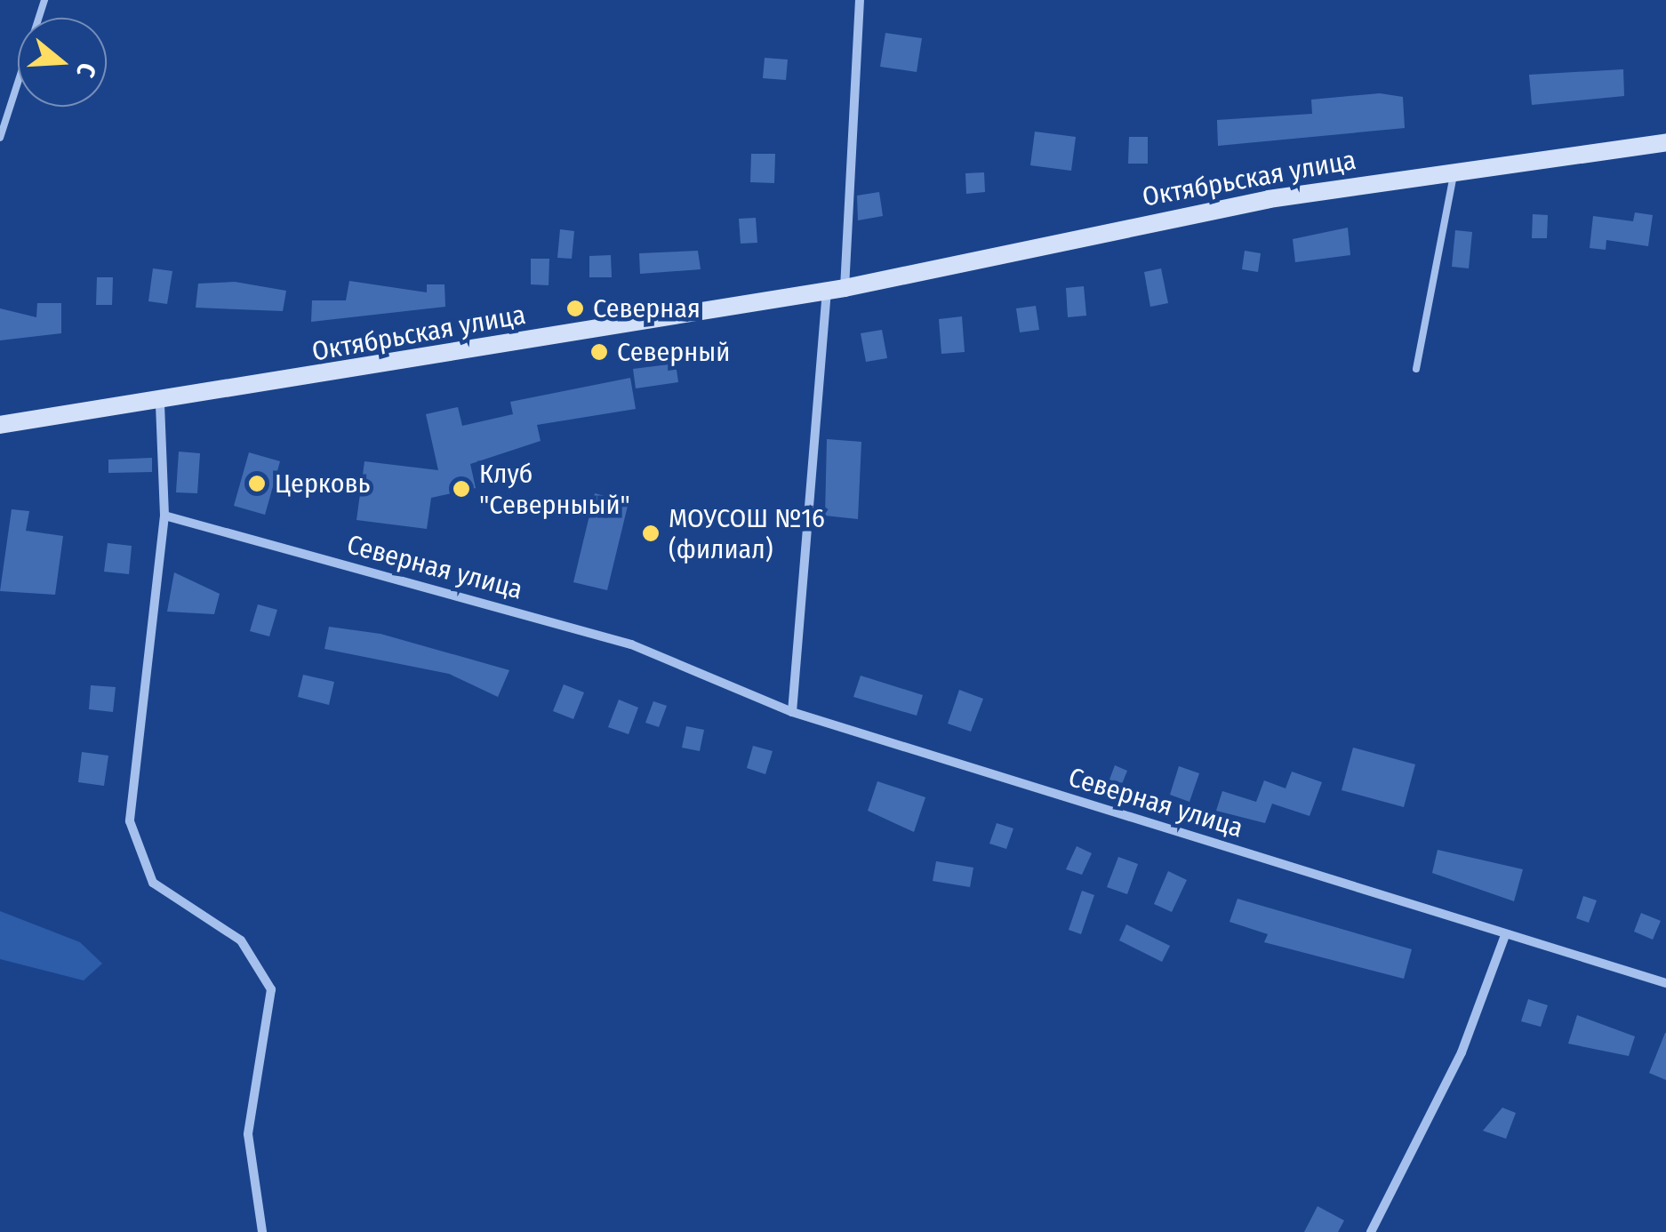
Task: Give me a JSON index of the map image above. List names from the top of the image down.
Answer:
{
  "streets": {
    "street": ["Октябрьская улица", "Северная улица"]
  },
  "places": [
    "Северная",
    "Северный",
    "Церковь",
    "Клуб \"Северныый\"",
    "МОУСОШ №16 (филиал)"
  ],
  "north": "right"
}
